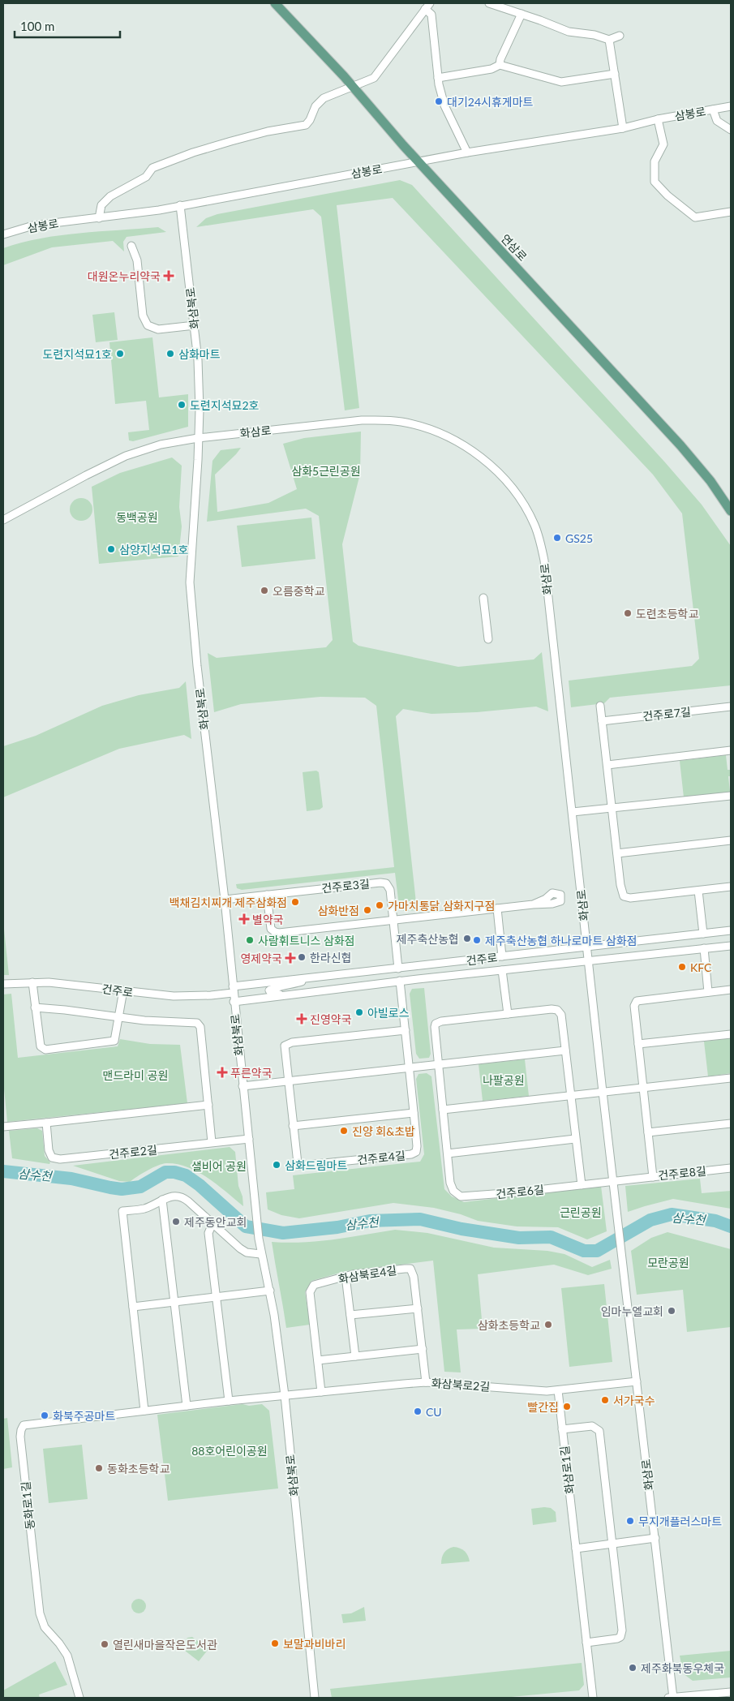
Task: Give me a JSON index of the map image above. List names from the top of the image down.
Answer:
{
  "streets": {
    "main road": ["연삼로"],
    "street": [
      "삼봉로",
      "화삼북로",
      "화삼로",
      "건주로7길",
      "건주로3길",
      "건주로",
      "건주로2길",
      "건주로4길",
      "건주로8길",
      "건주로6길",
      "화삼북로4길",
      "화삼북로2길",
      "화삼로1길",
      "동화로1길"
    ]
  },
  "crossings": [
    ["삼봉로", "연삼로"],
    ["삼봉로", "화삼북로"],
    ["화삼북로", "화삼로"],
    ["화삼북로", "건주로3길"],
    ["화삼북로", "건주로"],
    ["화삼북로", "건주로2길"],
    ["화삼북로", "화삼북로2길"],
    ["화삼북로", "동화로1길"],
    ["화삼로", "건주로"],
    ["화삼로", "화삼북로2길"],
    ["건주로3길", "건주로"],
    ["건주로", "건주로4길"],
    ["화삼북로4길", "화삼북로2길"],
    ["화삼북로2길", "화삼로1길"],
    ["화삼북로2길", "동화로1길"]
  ],
  "water": ["삼수천"],
  "parks": [
    "삼화5근린공원",
    "동백공원",
    "맨드라미 공원",
    "나팔공원",
    "샐비어 공원",
    "근린공원",
    "모란공원",
    "88호어린이공원"
  ],
  "places": {
    "other": [
      "대기24시휴게마트",
      "도련지석묘1호",
      "삼화마트",
      "도련지석묘2호",
      "GS25",
      "삼양지석묘1호",
      "오름중학교",
      "도련초등학교",
      "백채김치찌개 제주삼화점",
      "가마치통닭 삼화지구점",
      "삼화반점",
      "제주축산농협",
      "사람휘트니스 삼화점",
      "제주축산농협 하나로마트 삼화점",
      "한라신협",
      "KFC",
      "아빌로스",
      "진양 회&초밥",
      "삼화드림마트",
      "제주동안교회",
      "임마누엘교회",
      "삼화초등학교",
      "서가국수",
      "빨간집",
      "CU",
      "화북주공마트",
      "동화초등학교",
      "무지개플러스마트",
      "보말과비바리",
      "열린새마을작은도서관",
      "제주화북동우체국"
    ],
    "health": [
      "대원온누리약국",
      "별약국",
      "영제약국",
      "진영약국",
      "푸른약국"
    ]
  },
  "scale_bar": "100 m"
}
